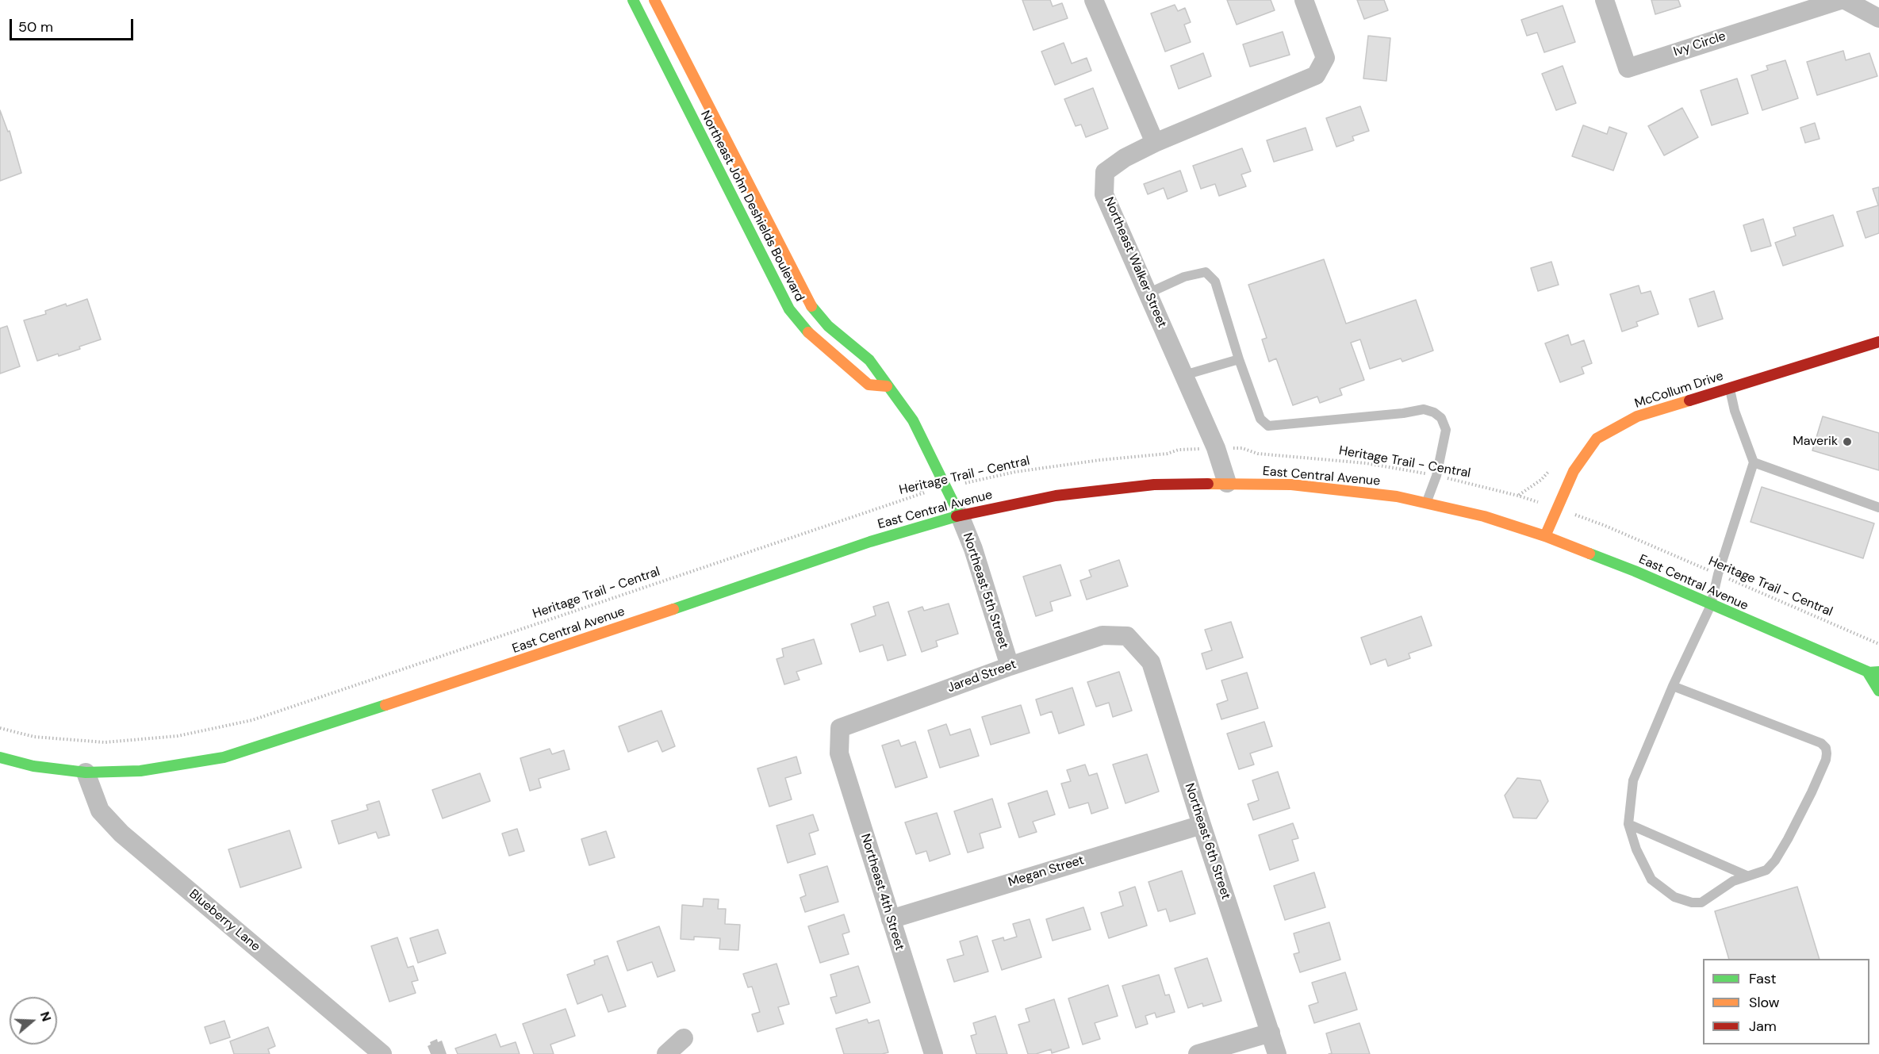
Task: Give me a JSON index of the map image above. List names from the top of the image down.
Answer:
{
  "streets": {
    "main road": ["Northeast John Deshields Boulevard", "McCollum Drive", "East Central Avenue"],
    "street": [
      "Ivy Circle",
      "Northeast Walker Street",
      "Northeast 5th Street",
      "Jared Street",
      "Northeast 6th Street",
      "Megan Street",
      "Northeast 4th Street",
      "Blueberry Lane"
    ],
    "path": ["Heritage Trail - Central"]
  },
  "crossings": [
    ["Northeast John Deshields Boulevard", "Heritage Trail - Central"],
    ["Northeast John Deshields Boulevard", "East Central Avenue"],
    ["Northeast John Deshields Boulevard", "Northeast 5th Street"],
    ["Northeast Walker Street", "Heritage Trail - Central"],
    ["Northeast Walker Street", "East Central Avenue"],
    ["McCollum Drive", "Heritage Trail - Central"],
    ["McCollum Drive", "East Central Avenue"],
    ["East Central Avenue", "Northeast 5th Street"],
    ["East Central Avenue", "Blueberry Lane"],
    ["Northeast 5th Street", "Jared Street"],
    ["Jared Street", "Northeast 6th Street"],
    ["Jared Street", "Northeast 4th Street"],
    ["Northeast 6th Street", "Megan Street"],
    ["Megan Street", "Northeast 4th Street"]
  ],
  "places": ["Maverik"],
  "legend": ["Fast", "Slow", "Jam"],
  "scale_bar": "50 m",
  "north": "right"
}
